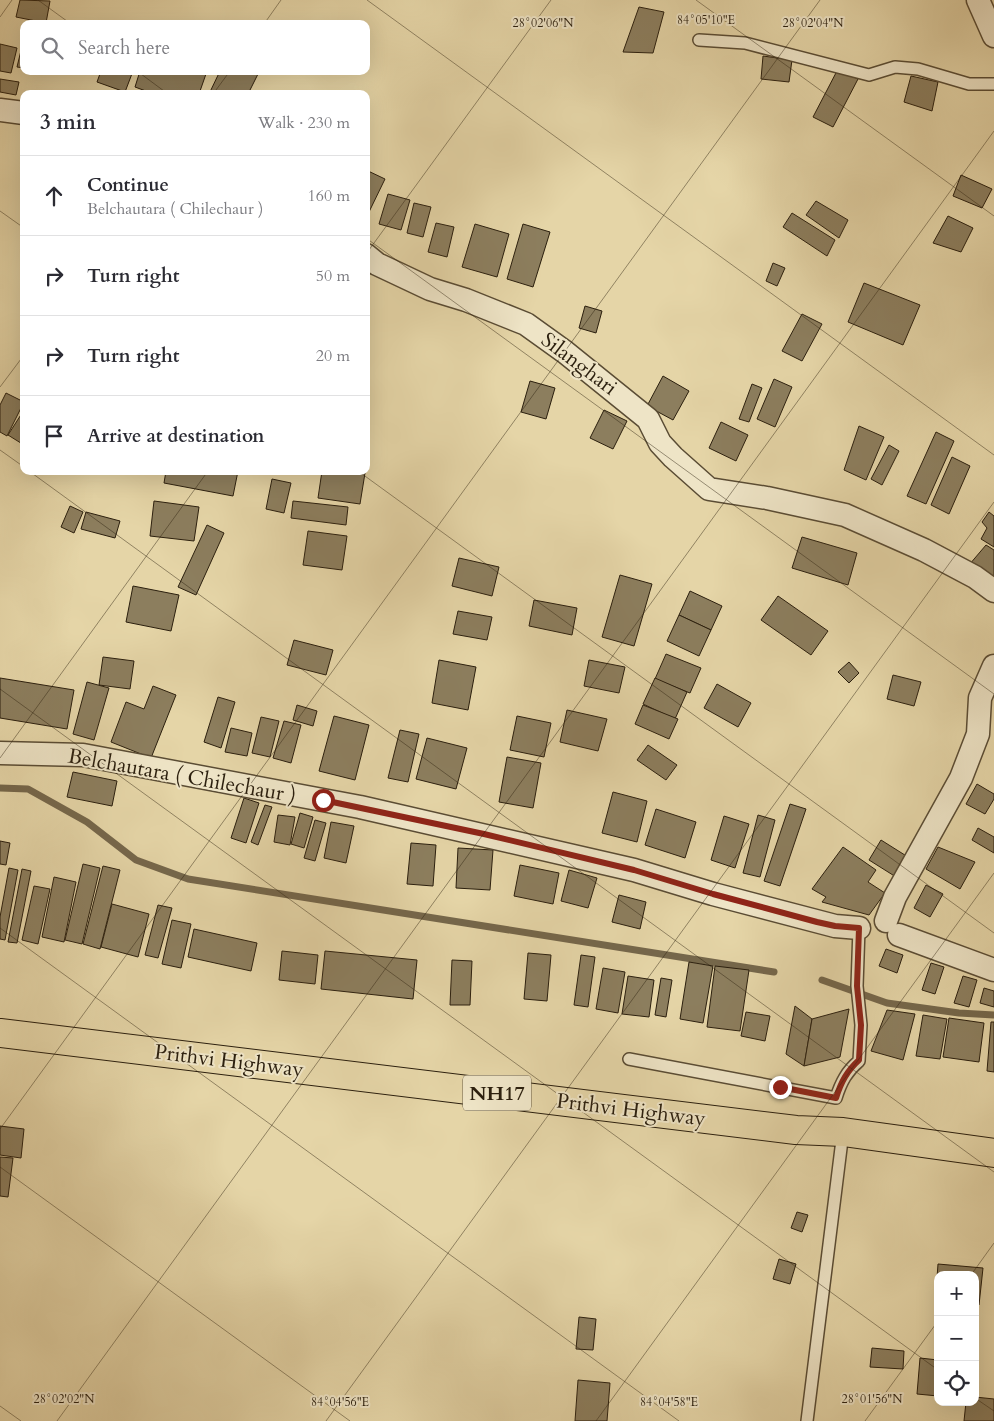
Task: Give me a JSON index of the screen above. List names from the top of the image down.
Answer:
{
  "streets": {
    "highway": ["Prithvi Highway", "NH17"],
    "street": ["Silanghari", "Belchautara ( Chilechaur )"]
  },
  "page": {
    "search": "Search here",
    "heading": ["3 min", "Walk · 230 m"],
    "list": [
      ["Continue", "Belchautara ( Chilechaur )", "160 m"],
      ["Turn right", "50 m"],
      ["Turn right", "20 m"],
      "Arrive at destination"
    ],
    "map_buttons": ["+", "−"]
  },
  "coordinates": [
    "84°05'10\"E",
    "28°02'06\"N",
    "28°02'04\"N",
    "28°02'02\"N",
    "28°01'56\"N",
    "84°04'56\"E",
    "84°04'58\"E"
  ]
}
